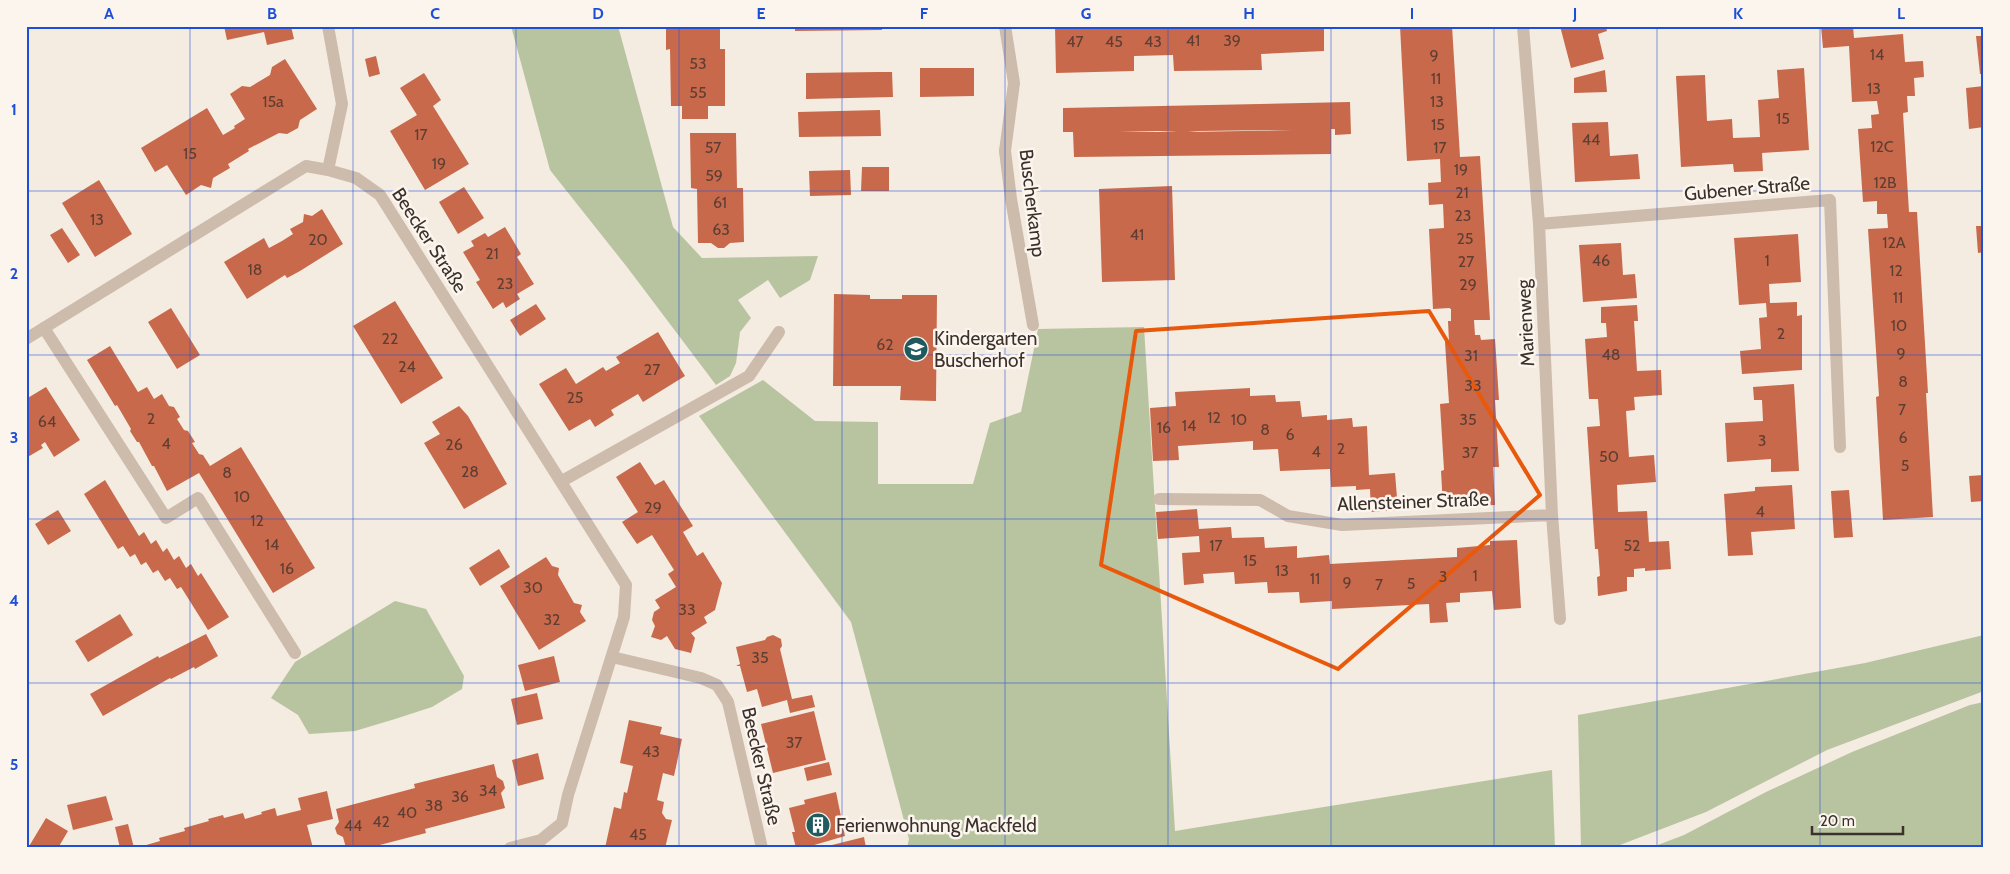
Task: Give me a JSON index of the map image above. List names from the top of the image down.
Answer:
{
  "streets": {
    "street": [
      "Gubener Straße",
      "Buscherkamp",
      "Beecker Straße",
      "Marienweg",
      "Allensteiner Straße"
    ]
  },
  "crossings": [
    ["Gubener Straße", "Marienweg"],
    ["Marienweg", "Allensteiner Straße"]
  ],
  "places": {
    "school or university": ["Kindergarten Buscherhof"],
    "building": ["Ferienwohnung Mackfeld"]
  },
  "house_numbers": [
    "41",
    "39",
    "47",
    "45",
    "43",
    "14",
    "9",
    "53",
    "11",
    "13",
    "55",
    "15a",
    "13",
    "15",
    "15",
    "17",
    "44",
    "12C",
    "57",
    "17",
    "15",
    "19",
    "19",
    "59",
    "12B",
    "21",
    "61",
    "23",
    "13",
    "63",
    "41",
    "25",
    "20",
    "12A",
    "21",
    "46",
    "1",
    "27",
    "18",
    "12",
    "23",
    "29",
    "11",
    "10",
    "2",
    "22",
    "62",
    "9",
    "48",
    "31",
    "24",
    "27",
    "8",
    "33",
    "25",
    "7",
    "12",
    "2",
    "10",
    "35",
    "64",
    "14",
    "16",
    "8",
    "6",
    "6",
    "3",
    "4",
    "26",
    "2",
    "4",
    "37",
    "50",
    "5",
    "28",
    "8",
    "10",
    "29",
    "4",
    "12",
    "14",
    "17",
    "52",
    "15",
    "16",
    "13",
    "1",
    "3",
    "11",
    "9",
    "5",
    "7",
    "30",
    "33",
    "32",
    "35",
    "37",
    "43",
    "34",
    "36",
    "38",
    "40",
    "42",
    "44",
    "45"
  ],
  "scale_bar": "20 m",
  "grid": {
    "columns": [
      "A",
      "B",
      "C",
      "D",
      "E",
      "F",
      "G",
      "H",
      "I",
      "J",
      "K",
      "L"
    ],
    "rows": [
      "1",
      "2",
      "3",
      "4",
      "5"
    ]
  }
}
